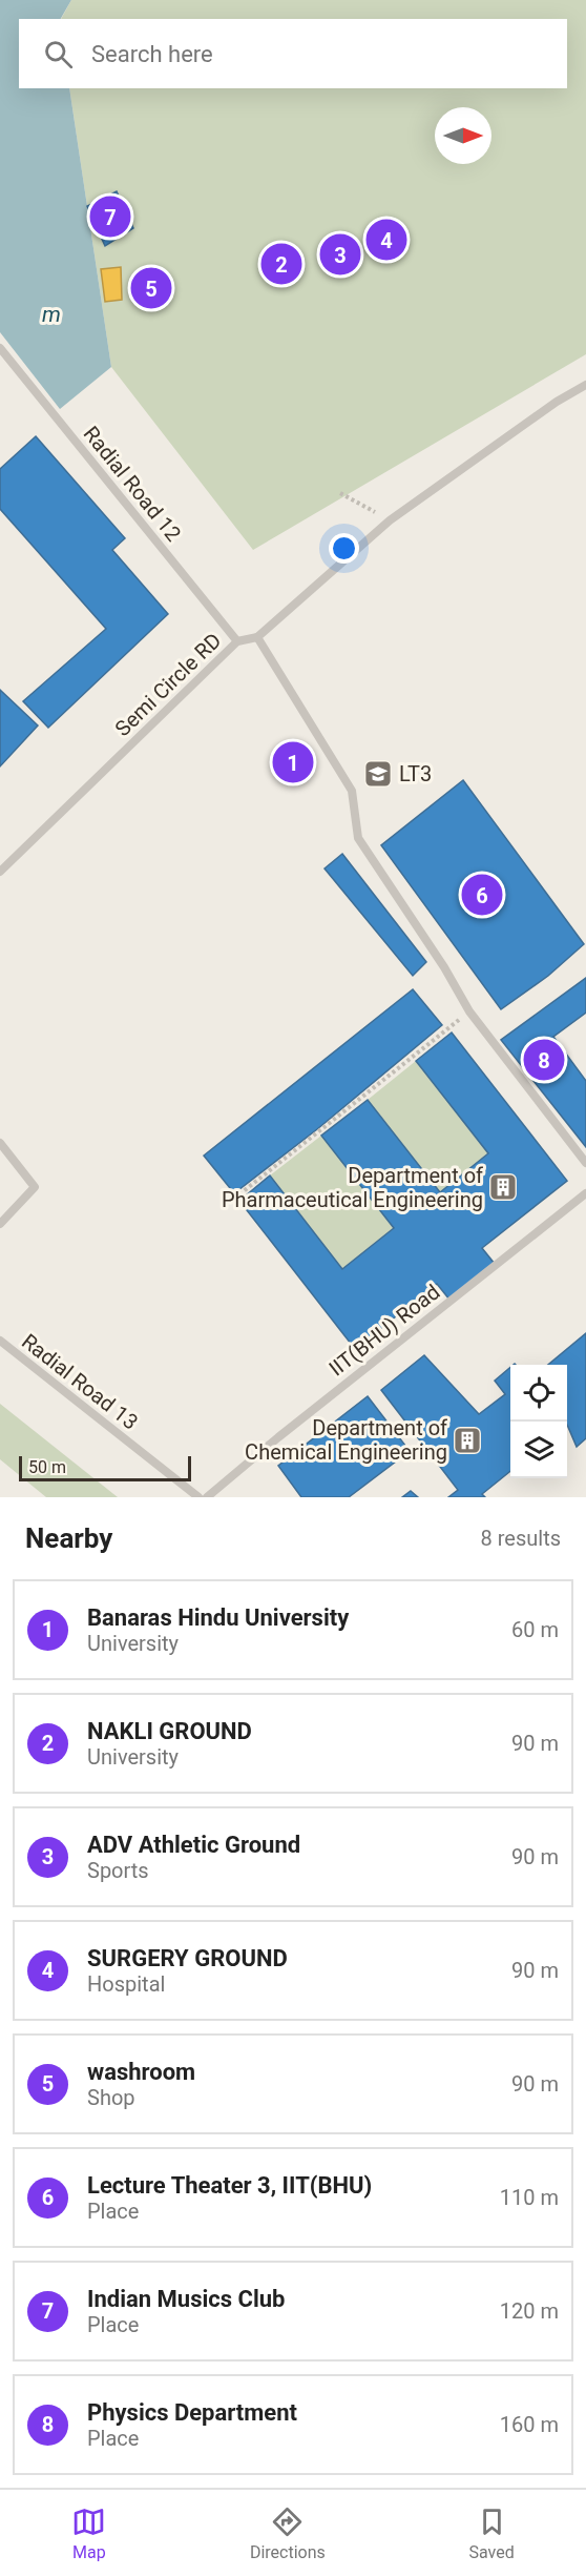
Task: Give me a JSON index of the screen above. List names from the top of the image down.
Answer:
{
  "streets": {
    "lane": [
      "Radial Road 12",
      "Semi Circle RD",
      "IIT(BHU) Road",
      "Radial Road 13"
    ]
  },
  "crossings": [
    ["Radial Road 12", "Semi Circle RD"]
  ],
  "water": ["m"],
  "places": {
    "school or university": ["LT3"],
    "building": ["Department of Pharmaceutical Engineering", "Department of Chemical Engineering"]
  },
  "scale_bar": "50 m",
  "north": "right",
  "page": {
    "search": "Search here",
    "pins": [
      "7",
      "4",
      "3",
      "2",
      "5",
      "1",
      "6",
      "8"
    ],
    "scale": "50 m",
    "heading": ["Nearby", "8 results"],
    "list": [
      {
        "mark": "1",
        "name": "Banaras Hindu University",
        "note": "University",
        "value": "60 m"
      },
      {
        "mark": "2",
        "name": "NAKLI GROUND",
        "note": "University",
        "value": "90 m"
      },
      {
        "mark": "3",
        "name": "ADV Athletic Ground",
        "note": "Sports",
        "value": "90 m"
      },
      {
        "mark": "4",
        "name": "SURGERY GROUND",
        "note": "Hospital",
        "value": "90 m"
      },
      {
        "mark": "5",
        "name": "washroom",
        "note": "Shop",
        "value": "90 m"
      },
      {
        "mark": "6",
        "name": "Lecture Theater 3, IIT(BHU)",
        "note": "Place",
        "value": "110 m"
      },
      {
        "mark": "7",
        "name": "Indian Musics Club",
        "note": "Place",
        "value": "120 m"
      },
      {
        "mark": "8",
        "name": "Physics Department",
        "note": "Place",
        "value": "160 m"
      }
    ],
    "nav": ["Map", "Directions", "Saved"]
  }
}
